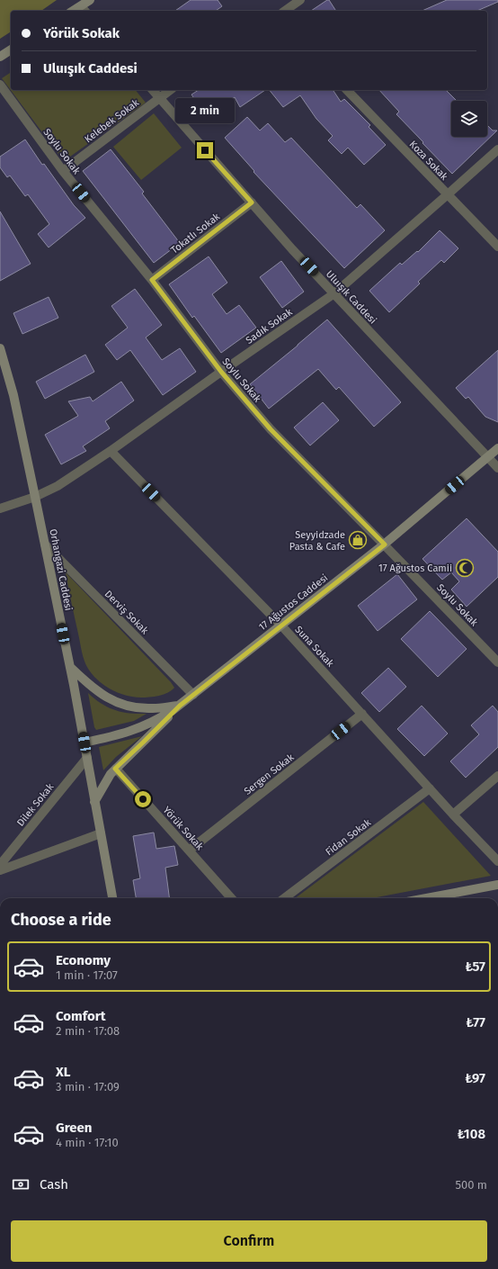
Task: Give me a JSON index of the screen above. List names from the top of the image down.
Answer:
{
  "streets": {
    "street": [
      "Kelebek Sokak",
      "Soylu Sokak",
      "Koza Sokak",
      "Tokatlı Sokak",
      "Uluışık Caddesi",
      "Sadık Sokak",
      "Orhangazi Caddesi",
      "17 Ağustos Caddesi",
      "Derviş Sokak",
      "Suna Sokak",
      "Sergen Sokak",
      "Dilek Sokak",
      "Yörük Sokak",
      "Fidan Sokak"
    ]
  },
  "crossings": [
    ["Kelebek Sokak", "Soylu Sokak"],
    ["Kelebek Sokak", "Uluışık Caddesi"],
    ["Soylu Sokak", "Tokatlı Sokak"],
    ["Soylu Sokak", "Sadık Sokak"],
    ["Soylu Sokak", "17 Ağustos Caddesi"],
    ["Koza Sokak", "Sadık Sokak"],
    ["Tokatlı Sokak", "Uluışık Caddesi"],
    ["Uluışık Caddesi", "Sadık Sokak"],
    ["Uluışık Caddesi", "17 Ağustos Caddesi"],
    ["Sadık Sokak", "Orhangazi Caddesi"],
    ["Sadık Sokak", "Suna Sokak"],
    ["Orhangazi Caddesi", "17 Ağustos Caddesi"],
    ["Orhangazi Caddesi", "Derviş Sokak"],
    ["Orhangazi Caddesi", "Dilek Sokak"],
    ["17 Ağustos Caddesi", "Derviş Sokak"],
    ["17 Ağustos Caddesi", "Suna Sokak"],
    ["Suna Sokak", "Sergen Sokak"],
    ["Suna Sokak", "Fidan Sokak"],
    ["Sergen Sokak", "Yörük Sokak"]
  ],
  "places": {
    "shop": ["Seyyidzade Pasta & Cafe"],
    "mosque": ["17 Ağustos Camii"]
  },
  "page": {
    "banner": ["Yörük Sokak", "Uluışık Caddesi"],
    "bubble": "2 min",
    "heading": "Choose a ride",
    "list": [
      {
        "name": "Economy",
        "note": "1 min · 17:07",
        "value": "₺57"
      },
      {
        "name": "Comfort",
        "note": "2 min · 17:08",
        "value": "₺77"
      },
      {
        "name": "XL",
        "note": "3 min · 17:09",
        "value": "₺97"
      },
      {
        "name": "Green",
        "note": "4 min · 17:10",
        "value": "₺108"
      }
    ],
    "pay": ["Cash", "500 m"],
    "buttons": "Confirm"
  }
}
